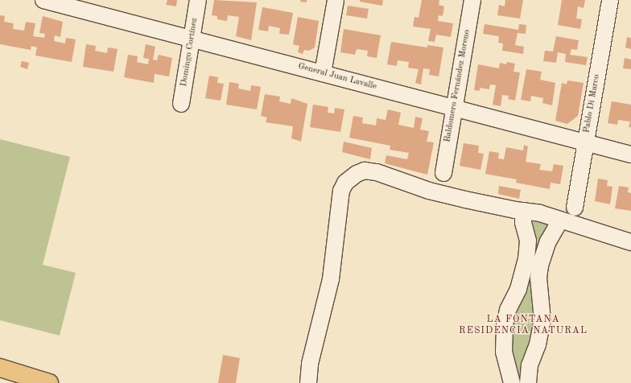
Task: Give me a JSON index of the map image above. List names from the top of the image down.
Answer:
{
  "streets": {
    "street": [
      "Domingo Cortínez",
      "General Juan Lavalle",
      "Baldomero Fernández Moreno",
      "Pablo Di Marco"
    ]
  },
  "crossings": [
    ["Domingo Cortínez", "General Juan Lavalle"],
    ["General Juan Lavalle", "Baldomero Fernández Moreno"],
    ["General Juan Lavalle", "Pablo Di Marco"]
  ],
  "districts": ["LA FONTANA RESIDENCIA NATURAL"]
}
